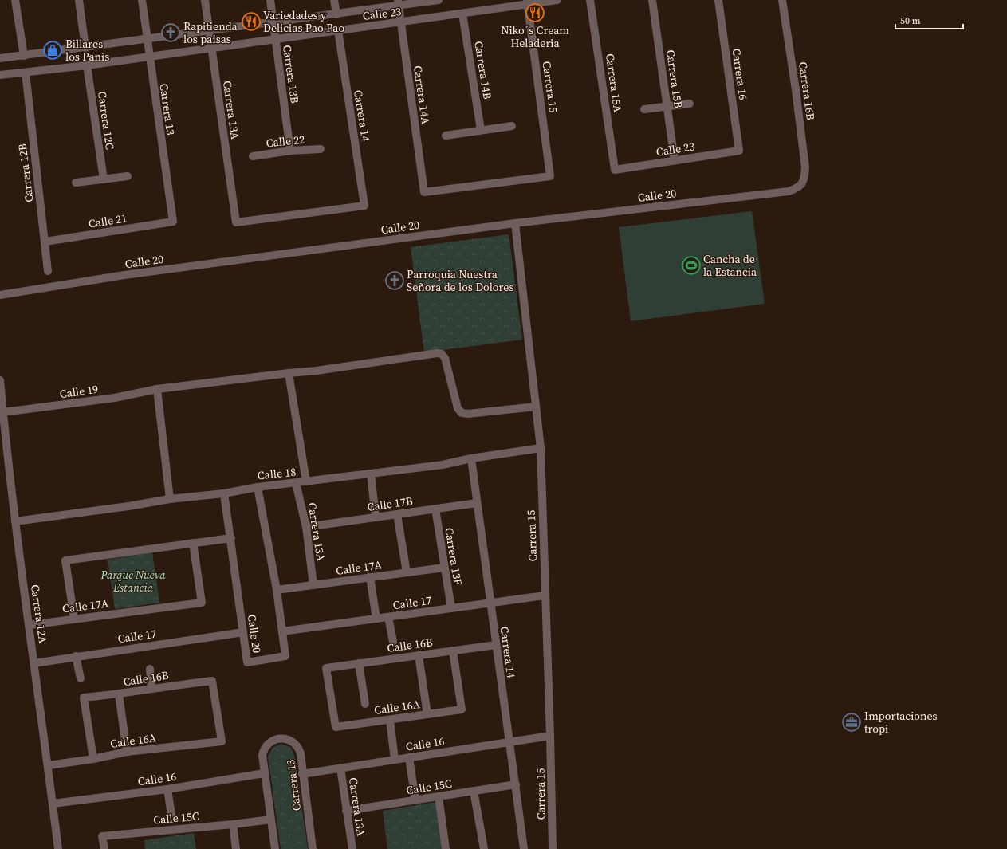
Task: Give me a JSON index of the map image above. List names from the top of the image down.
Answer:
{
  "streets": {
    "street": [
      "Calle 23",
      "Carrera 14B",
      "Carrera 13B",
      "Carrera 16",
      "Carrera 15B",
      "Carrera 15A",
      "Carrera 15",
      "Carrera 16B",
      "Carrera 14A",
      "Carrera 13",
      "Carrera 13A",
      "Carrera 14",
      "Carrera 12C",
      "Calle 22",
      "Carrera 12B",
      "Calle 20",
      "Calle 21",
      "Calle 19",
      "Calle 18",
      "Calle 17B",
      "Carrera 13F",
      "Calle 17A",
      "Calle 17",
      "Carrera 12A",
      "Calle 16B",
      "Calle 16A",
      "Calle 16",
      "Calle 15C"
    ]
  },
  "crossings": [
    ["Calle 23", "Carrera 14B"],
    ["Calle 23", "Carrera 13B"],
    ["Calle 23", "Carrera 16"],
    ["Calle 23", "Carrera 15B"],
    ["Calle 23", "Carrera 15A"],
    ["Calle 23", "Carrera 15"],
    ["Calle 23", "Carrera 14A"],
    ["Calle 23", "Carrera 13"],
    ["Calle 23", "Carrera 13A"],
    ["Calle 23", "Carrera 14"],
    ["Calle 23", "Carrera 12C"],
    ["Calle 23", "Carrera 12B"],
    ["Carrera 13B", "Calle 22"],
    ["Carrera 15", "Carrera 14A"],
    ["Carrera 15", "Calle 20"],
    ["Carrera 15", "Calle 18"],
    ["Carrera 15", "Calle 17"],
    ["Carrera 15", "Calle 16"],
    ["Carrera 16B", "Calle 20"],
    ["Carrera 13", "Calle 21"],
    ["Carrera 13", "Calle 16"],
    ["Carrera 13", "Calle 15C"],
    ["Carrera 13A", "Carrera 14"],
    ["Carrera 13A", "Calle 18"],
    ["Carrera 13A", "Calle 17B"],
    ["Carrera 13A", "Calle 17A"],
    ["Carrera 13A", "Calle 16"],
    ["Carrera 13A", "Calle 15C"],
    ["Carrera 14", "Calle 18"],
    ["Carrera 14", "Calle 17B"],
    ["Carrera 14", "Calle 17"],
    ["Carrera 14", "Calle 16B"],
    ["Carrera 14", "Calle 16"],
    ["Carrera 14", "Calle 15C"],
    ["Carrera 12B", "Calle 21"],
    ["Calle 20", "Calle 18"],
    ["Calle 20", "Calle 17A"],
    ["Calle 20", "Calle 17"],
    ["Calle 19", "Carrera 12A"],
    ["Calle 18", "Carrera 12A"],
    ["Calle 17B", "Carrera 13F"],
    ["Carrera 13F", "Calle 17A"],
    ["Carrera 13F", "Calle 17"],
    ["Calle 17A", "Carrera 12A"],
    ["Calle 17", "Carrera 12A"],
    ["Carrera 12A", "Calle 16A"],
    ["Carrera 12A", "Calle 16"],
    ["Calle 16B", "Calle 16A"]
  ],
  "parks": ["Parque Nueva Estancia"],
  "places": {
    "restaurant": ["Niko´s Cream Heladeria", "Variedades y Delicias Pao Pao"],
    "church": ["Rapitienda los paisas", "Parroquia Nuestra Señora de los Dolores"],
    "shop": ["Billares los Panis"],
    "sports": ["Cancha de la Estancia"],
    "office": ["Importaciones tropi"]
  },
  "scale_bar": "50 m"
}
